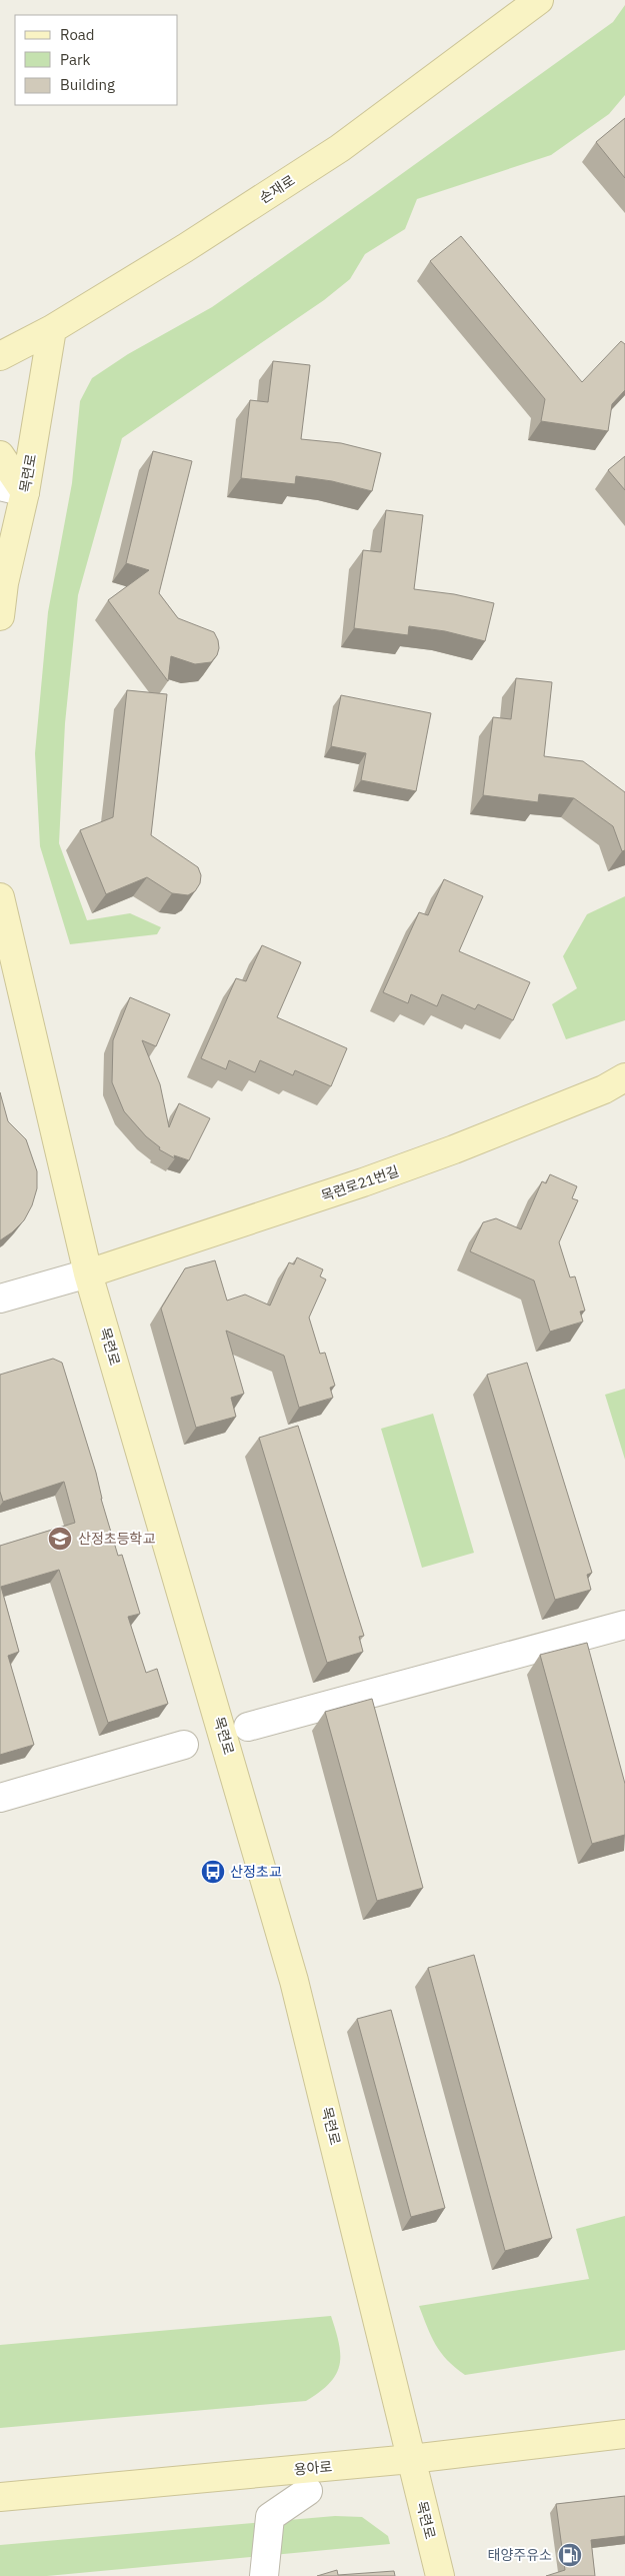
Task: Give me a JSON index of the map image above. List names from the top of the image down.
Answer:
{
  "streets": {
    "main road": [
      "손재로",
      "목련로",
      "목련로21번길",
      "용아로"
    ]
  },
  "crossings": [
    ["손재로", "목련로"],
    ["목련로", "목련로21번길"],
    ["목련로", "용아로"]
  ],
  "places": {
    "school or university": ["산정초등학교"],
    "bus stop": ["산정초교"],
    "fuel station": ["태양주유소"]
  },
  "legend": ["Road", "Park", "Building"]
}
